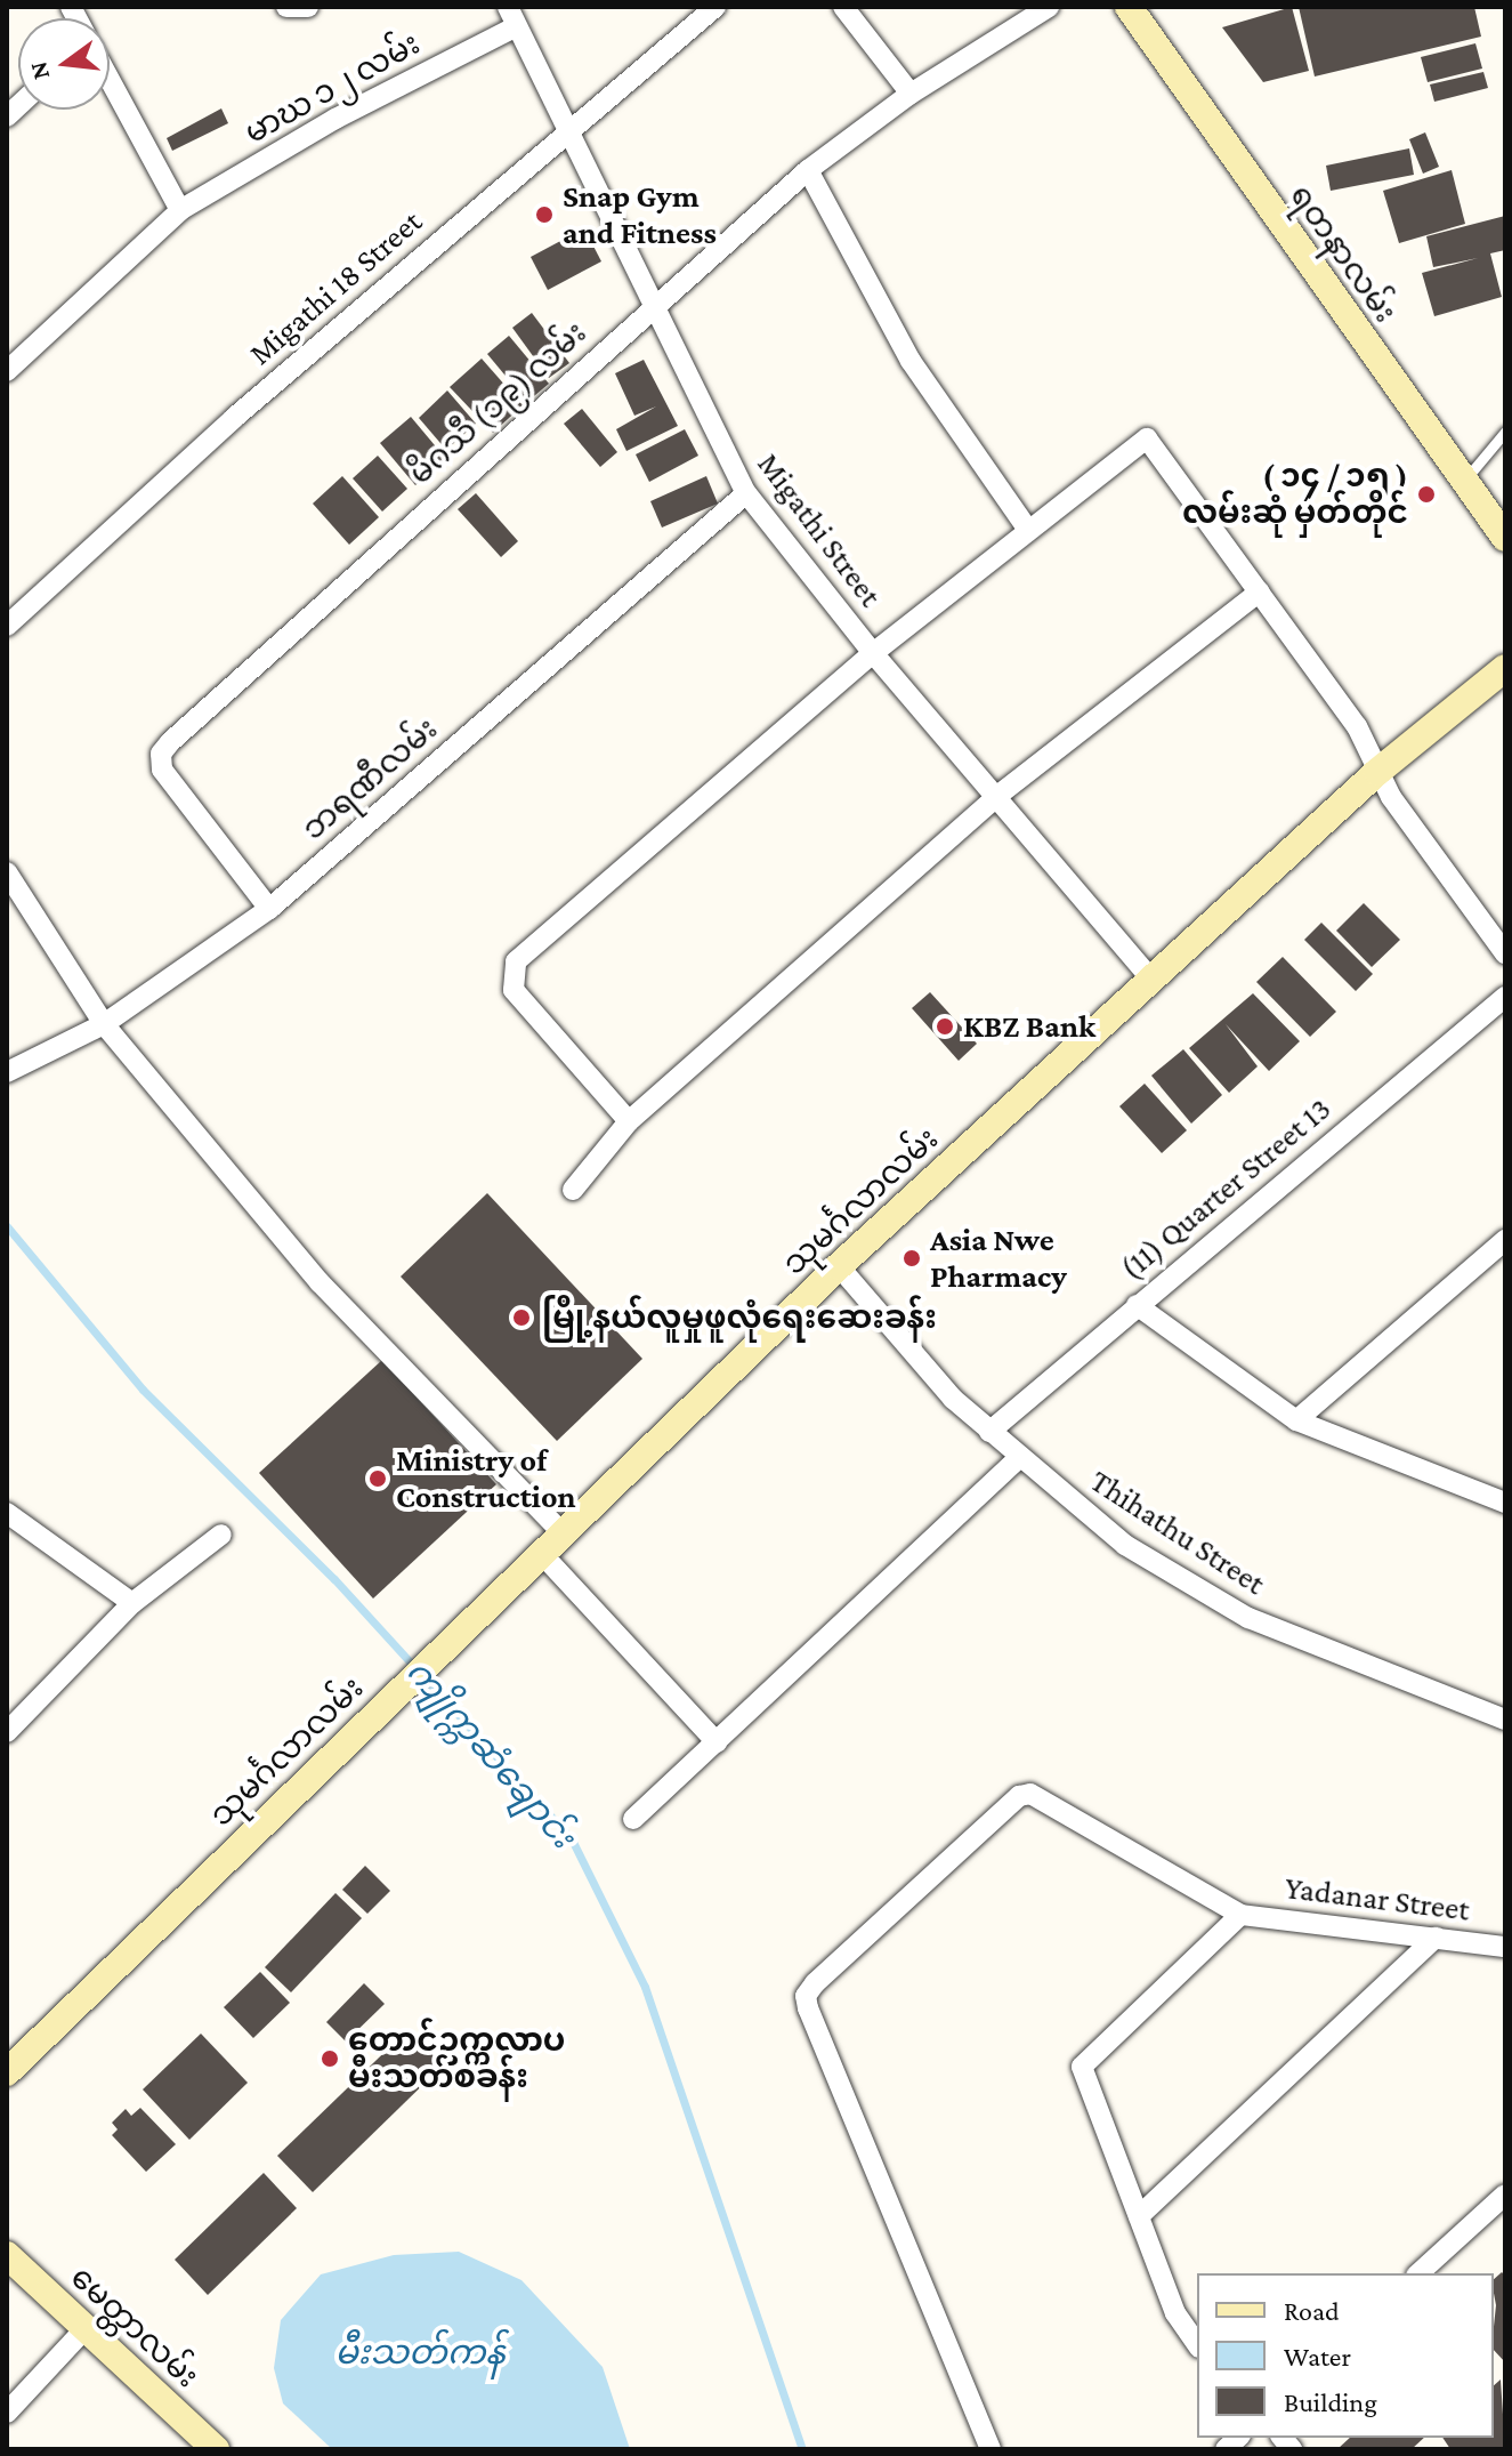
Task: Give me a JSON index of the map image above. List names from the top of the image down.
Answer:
{
  "streets": {
    "main road": ["ရတနာလမ်း", "သုမင်္ဂလာလမ်း", "မေတ္တာလမ်း"],
    "street": [
      "မာဃ ၁၂ လမ်း",
      "Migathi 18 Street",
      "မိဂသီ (၁၉) လမ်း",
      "Migathi Street",
      "ဘရဏီလမ်း",
      "(11) Quarter Street 13",
      "Thihathu Street",
      "Yadanar Street"
    ]
  },
  "crossings": [
    ["မာဃ ၁၂ လမ်း", "Migathi Street"],
    ["Migathi 18 Street", "Migathi Street"],
    ["မိဂသီ (၁၉) လမ်း", "Migathi Street"],
    ["မိဂသီ (၁၉) လမ်း", "ဘရဏီလမ်း"],
    ["Migathi Street", "ဘရဏီလမ်း"],
    ["Migathi Street", "သုမင်္ဂလာလမ်း"],
    ["(11) Quarter Street 13", "Thihathu Street"],
    ["သုမင်္ဂလာလမ်း", "Thihathu Street"]
  ],
  "water": ["ကျိုက္ကဆံချောင်း", "မီးသတ်ကန်"],
  "places": [
    "Snap Gym and Fitness",
    "( ၁၄ / ၁၅ ) လမ်းဆုံ မှတ်တိုင်",
    "KBZ Bank",
    "Asia Nwe Pharmacy",
    "မြို့နယ်လူမှုဖူလုံရေးဆေးခန်း",
    "Ministry of Construction",
    "တောင်ဥက္ကလာပ မီးသတ်စခန်း"
  ],
  "legend": ["Road", "Water", "Building"],
  "north": "left"
}
